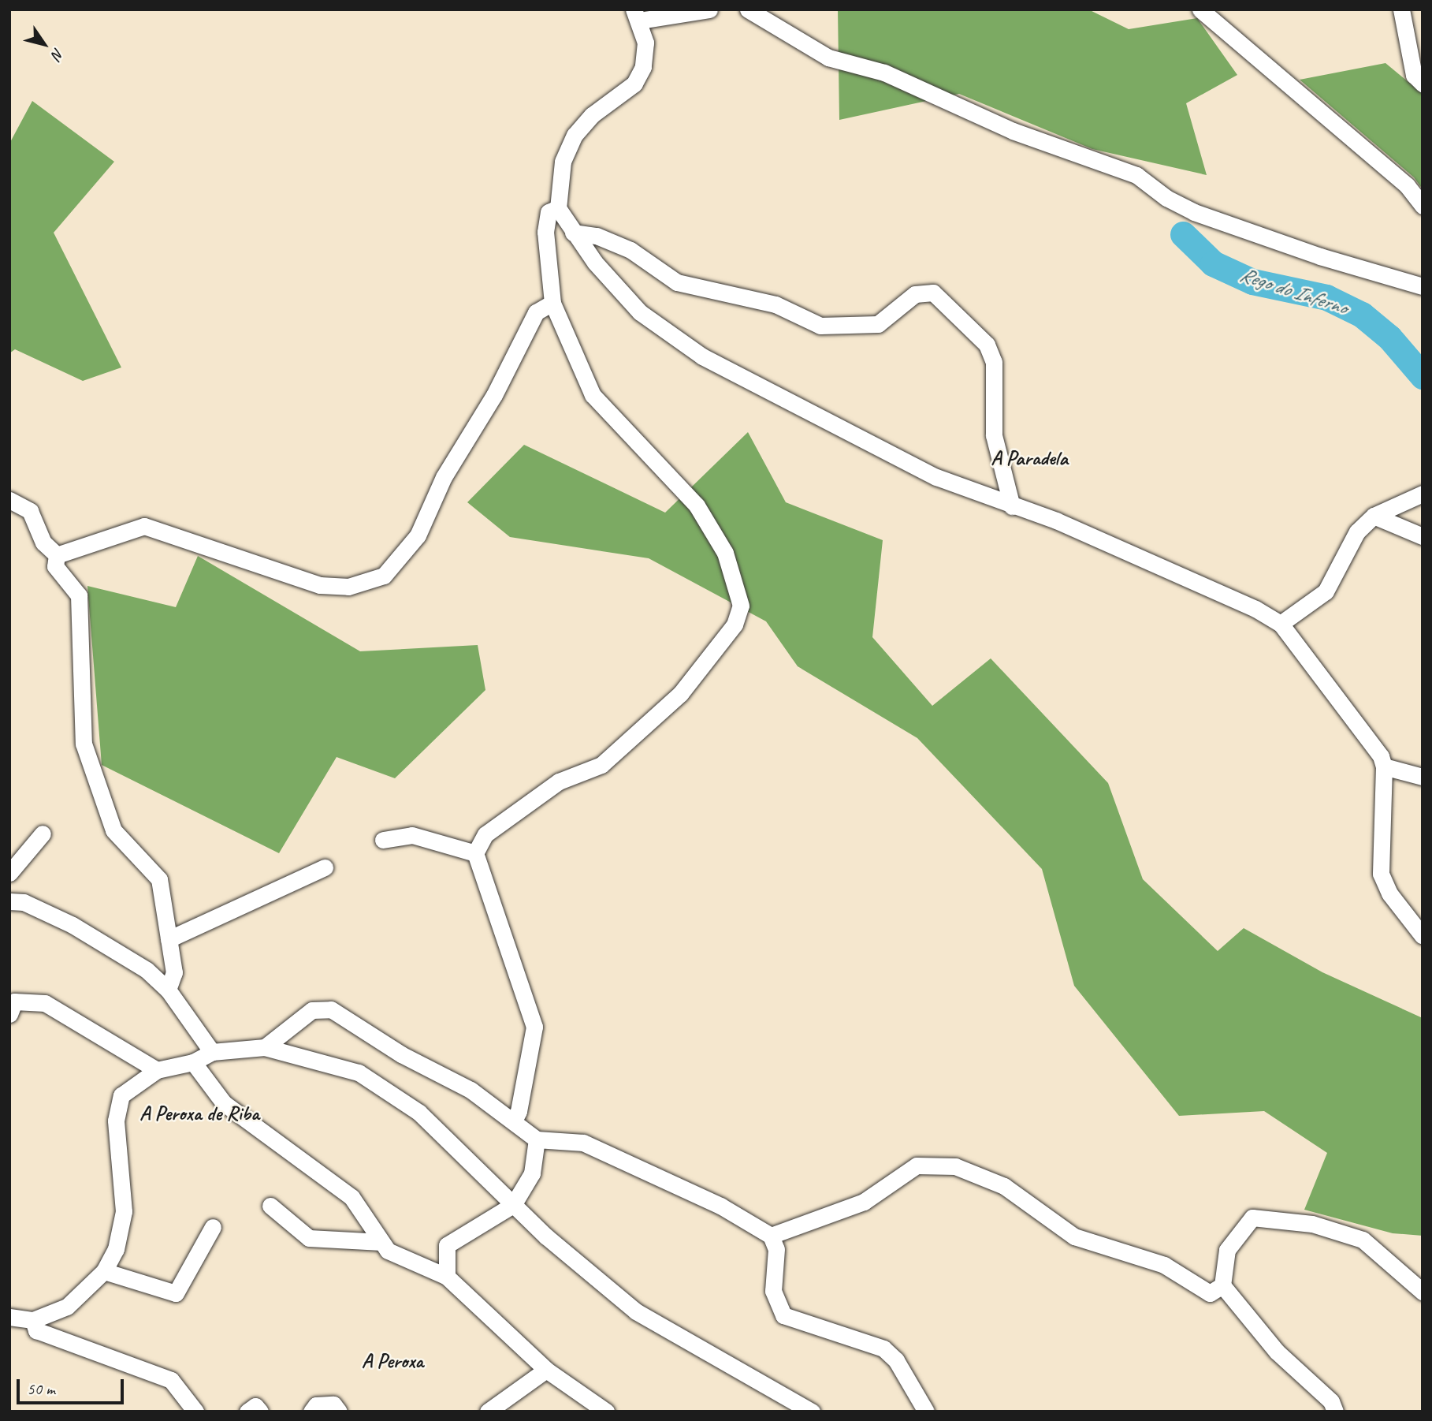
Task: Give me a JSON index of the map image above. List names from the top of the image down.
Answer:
{
  "districts": ["A Paradela", "A Peroxa de Riba", "A Peroxa"],
  "water": ["Rego do Inferno"],
  "scale_bar": "50 m",
  "north": "bottom right"
}
